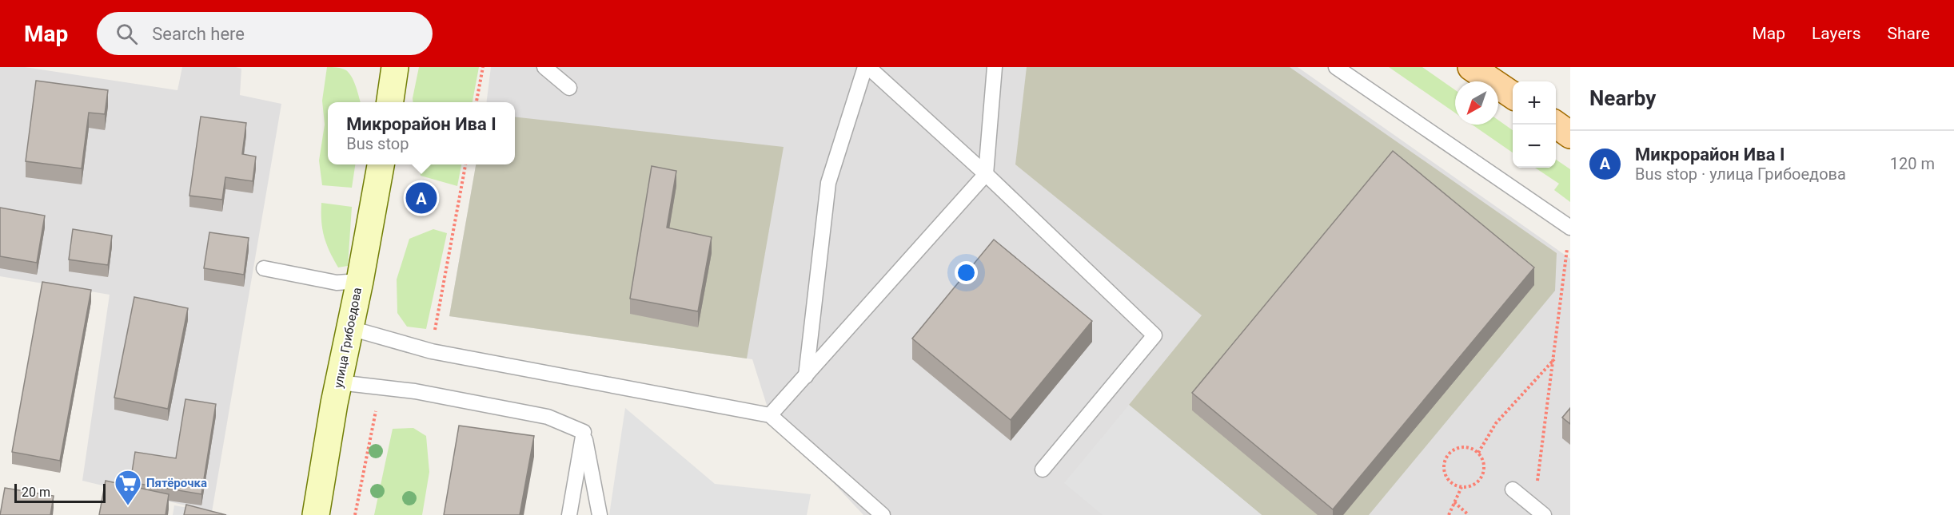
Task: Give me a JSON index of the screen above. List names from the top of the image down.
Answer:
{
  "streets": {
    "street": ["улица Грибоедова"]
  },
  "places": {
    "supermarket": ["Пятёрочка"]
  },
  "scale_bar": "20 m",
  "north": "bottom left",
  "page": {
    "header": "Map",
    "search": "Search here",
    "nav": ["Map", "Layers", "Share"],
    "heading": "Nearby",
    "map_buttons": ["+", "−"],
    "popup": ["Микрорайон Ива I", "Bus stop"],
    "list": [
      {
        "mark": "A",
        "name": "Микрорайон Ива I",
        "note": "Bus stop · улица Грибоедова",
        "value": "120 m"
      }
    ],
    "pins": "A",
    "scale": "20 m"
  }
}
